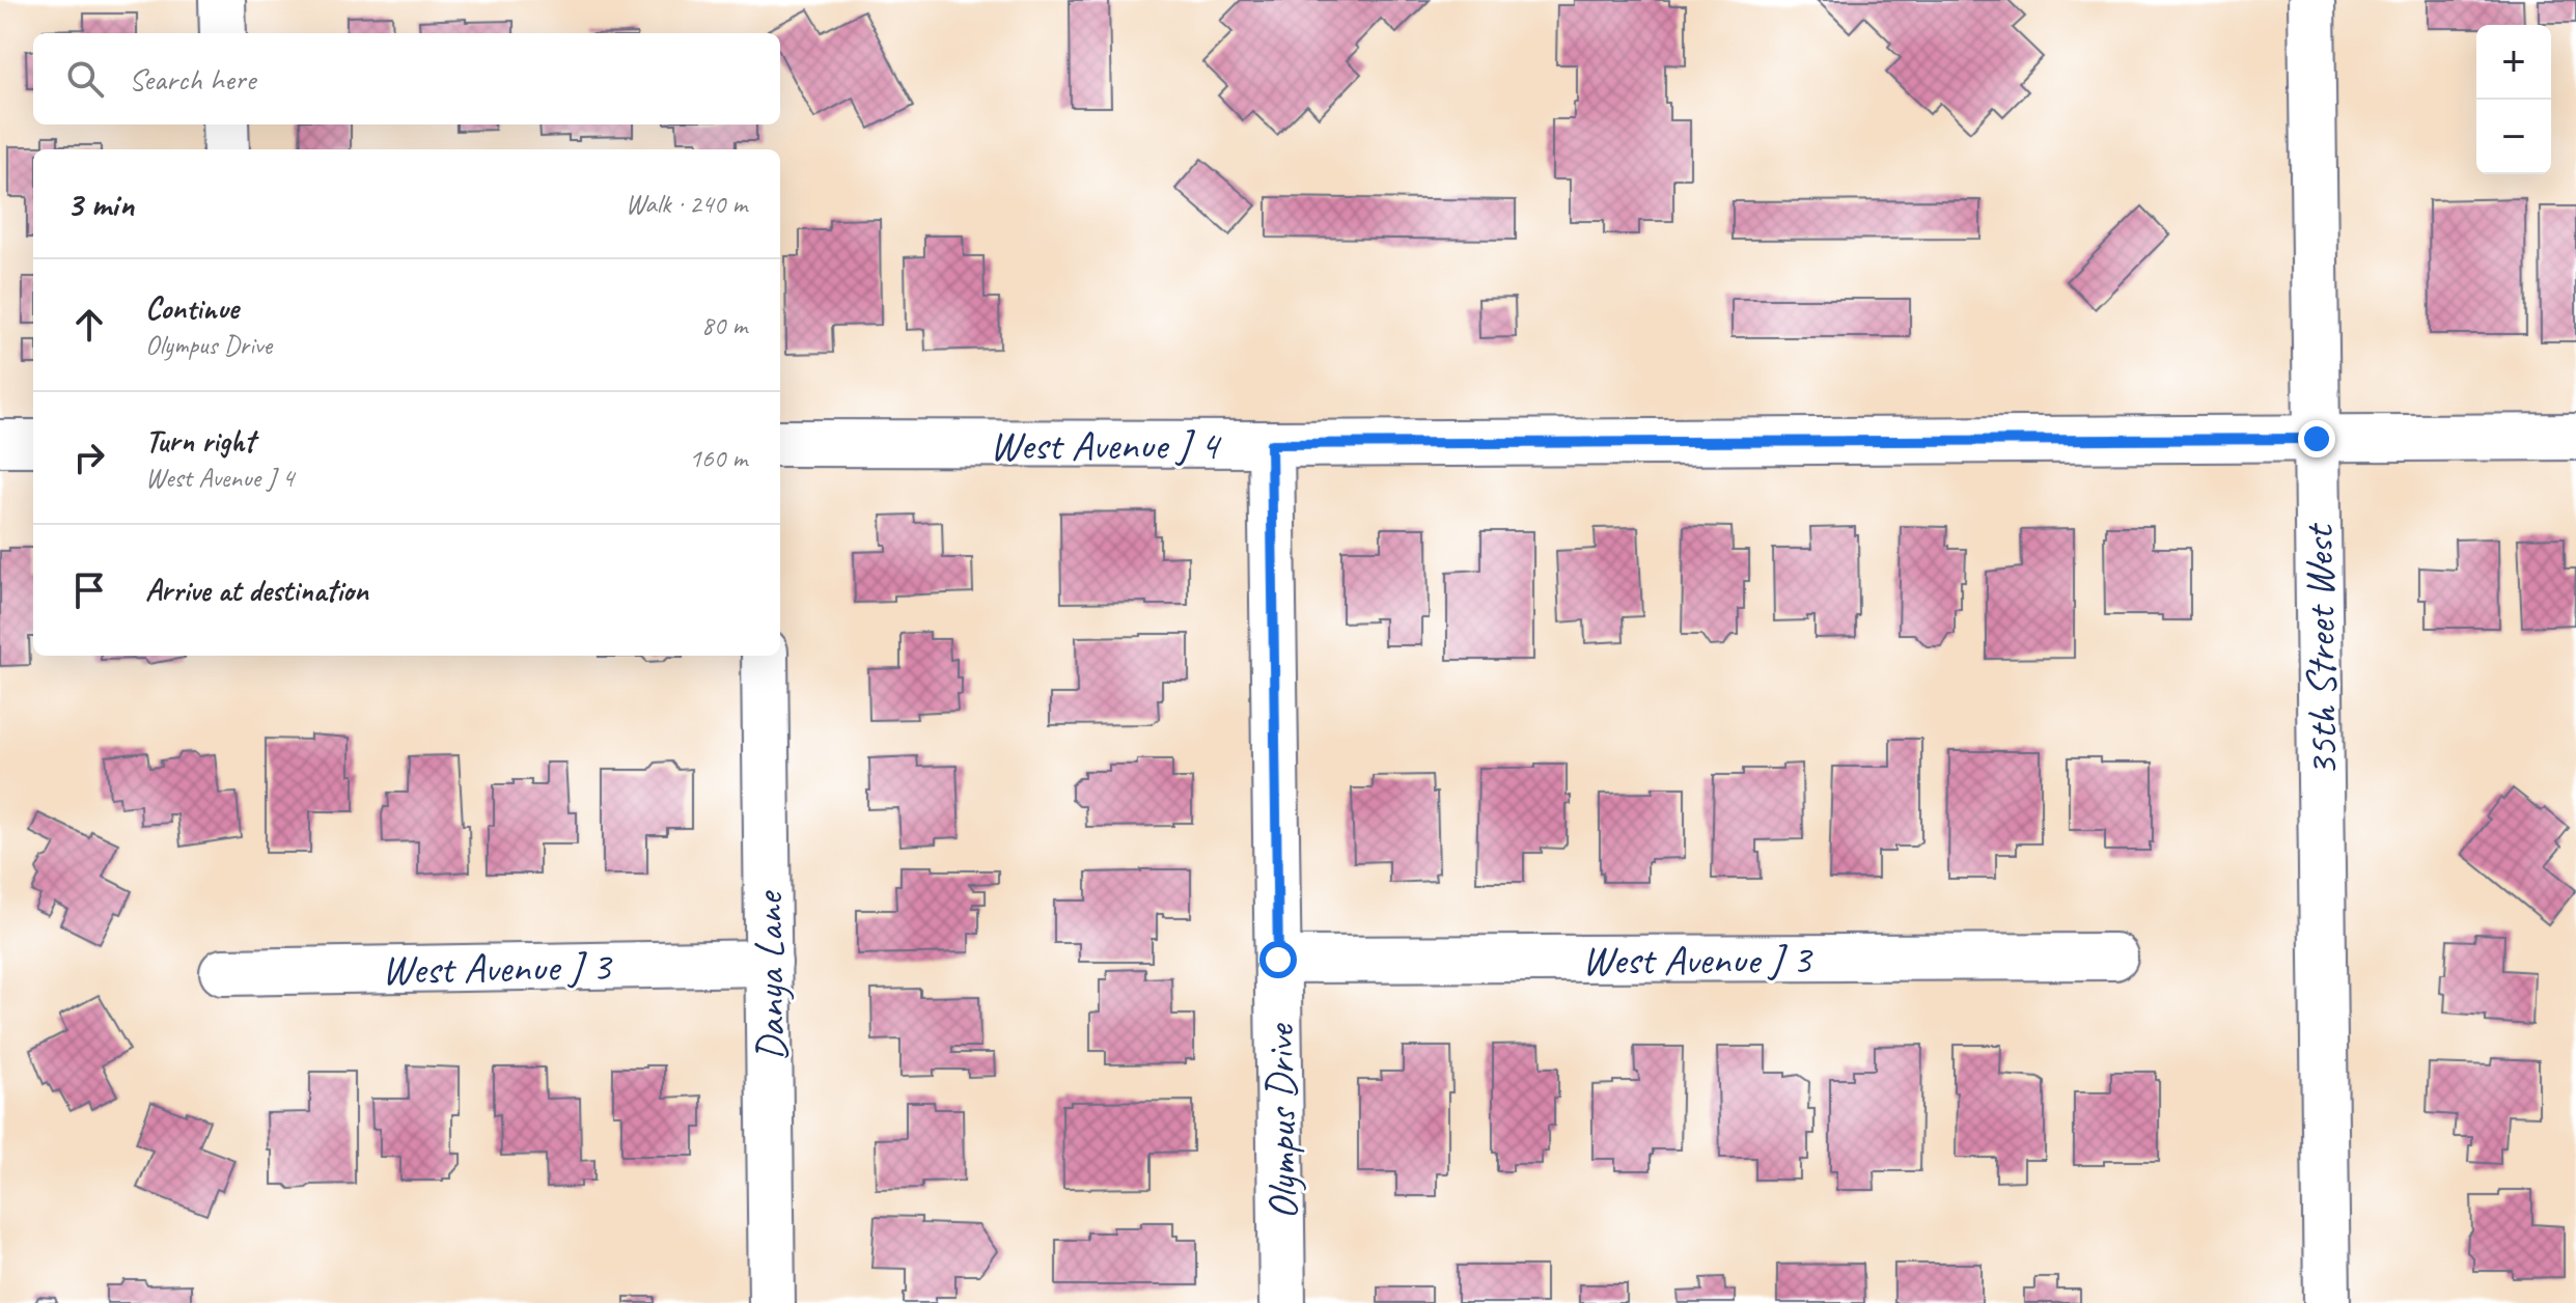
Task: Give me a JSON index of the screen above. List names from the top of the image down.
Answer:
{
  "streets": {
    "street": [
      "West Avenue J 4",
      "35th Street West",
      "West Avenue J 3",
      "Danya Lane",
      "Olympus Drive"
    ]
  },
  "crossings": [
    ["West Avenue J 4", "35th Street West"],
    ["West Avenue J 4", "Olympus Drive"],
    ["West Avenue J 3", "Danya Lane"],
    ["West Avenue J 3", "Olympus Drive"]
  ],
  "page": {
    "map_buttons": ["+", "−"],
    "search": "Search here",
    "heading": ["3 min", "Walk · 240 m"],
    "list": [
      ["Continue", "Olympus Drive", "80 m"],
      ["Turn right", "West Avenue J 4", "160 m"],
      "Arrive at destination"
    ]
  }
}
